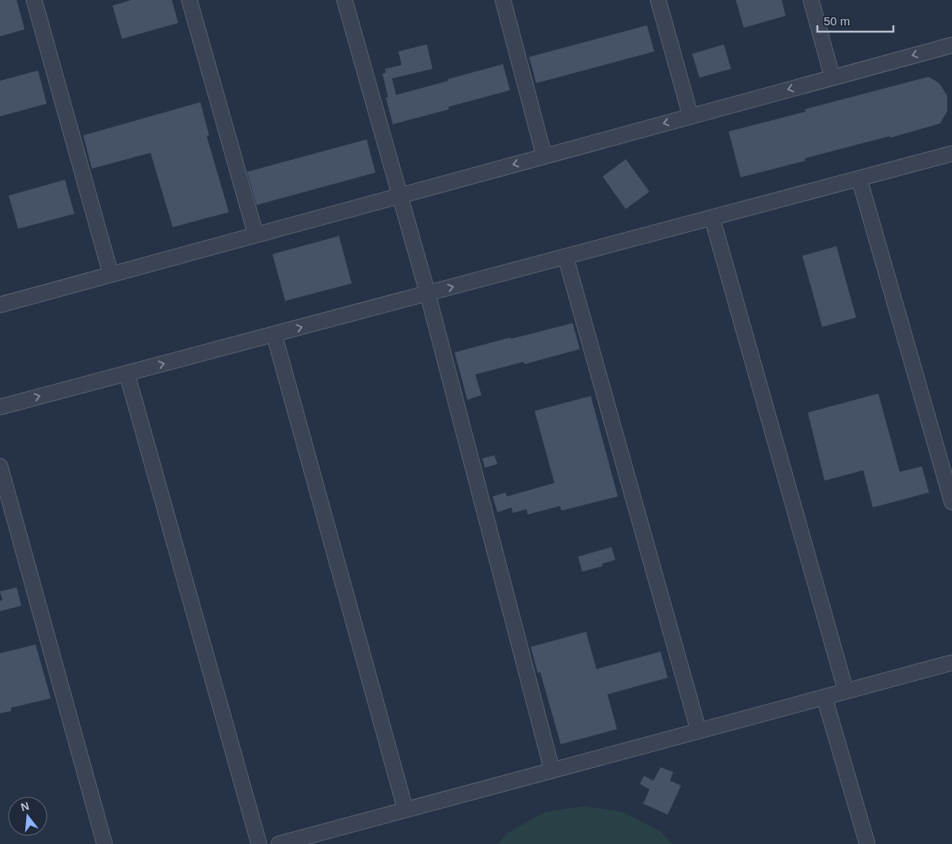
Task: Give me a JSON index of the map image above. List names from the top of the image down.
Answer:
{
  "scale_bar": "50 m",
  "north": "top"
}
